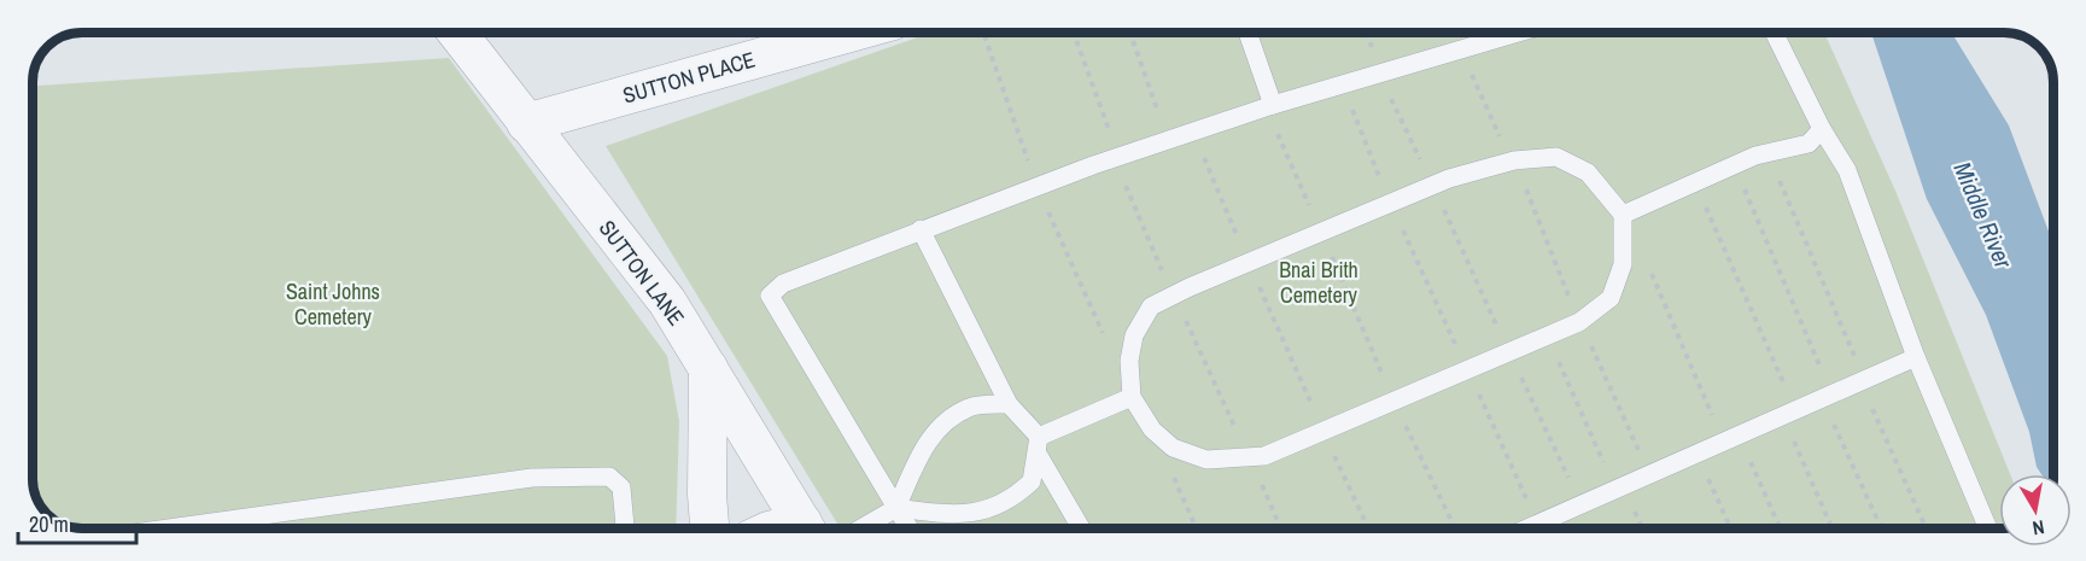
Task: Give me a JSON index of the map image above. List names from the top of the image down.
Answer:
{
  "streets": {
    "street": ["SUTTON PLACE", "SUTTON LANE"]
  },
  "crossings": [
    ["SUTTON PLACE", "SUTTON LANE"]
  ],
  "water": ["Middle River"],
  "parks": ["Bnai Brith Cemetery", "Saint Johns Cemetery"],
  "scale_bar": "20 m",
  "north": "bottom"
}
